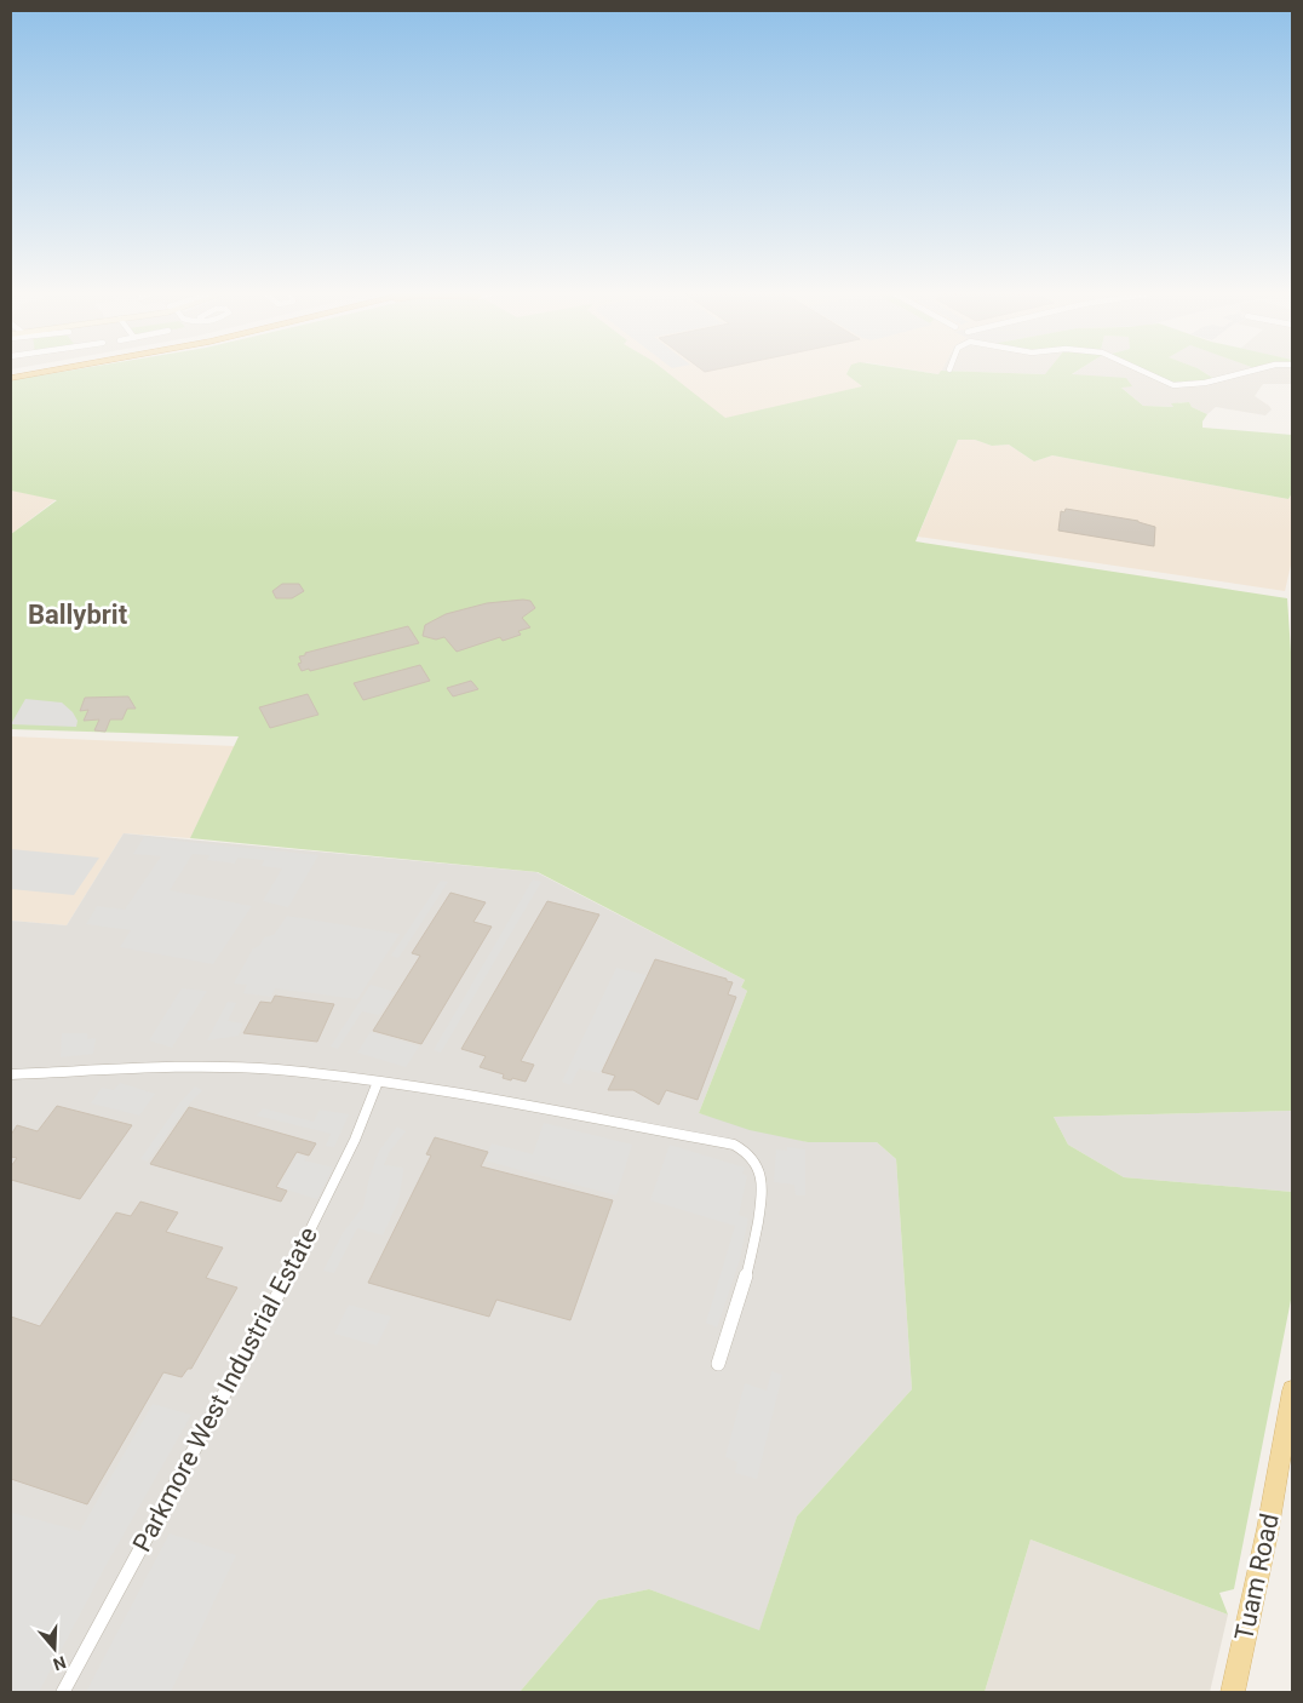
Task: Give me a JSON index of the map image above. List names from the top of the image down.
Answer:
{
  "streets": {
    "main road": ["Tuam Road"],
    "street": ["Parkmore West Industrial Estate"]
  },
  "districts": ["Ballybrit"],
  "north": "bottom"
}
